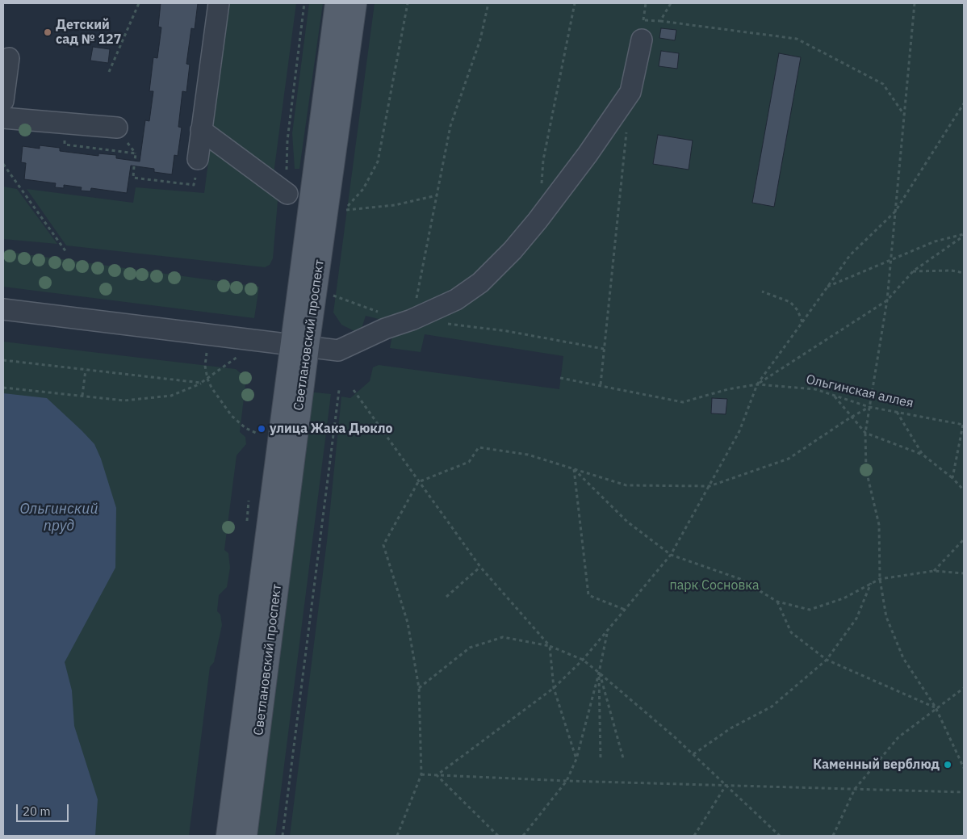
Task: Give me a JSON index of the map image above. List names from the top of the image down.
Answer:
{
  "streets": {
    "main road": ["Светлановский проспект"],
    "path": ["Ольгинская аллея"]
  },
  "water": ["Ольгинский пруд"],
  "parks": ["парк Сосновка"],
  "places": ["Детский сад № 127", "улица Жака Дюкло", "Каменный верблюд"],
  "scale_bar": "20 m"
}
